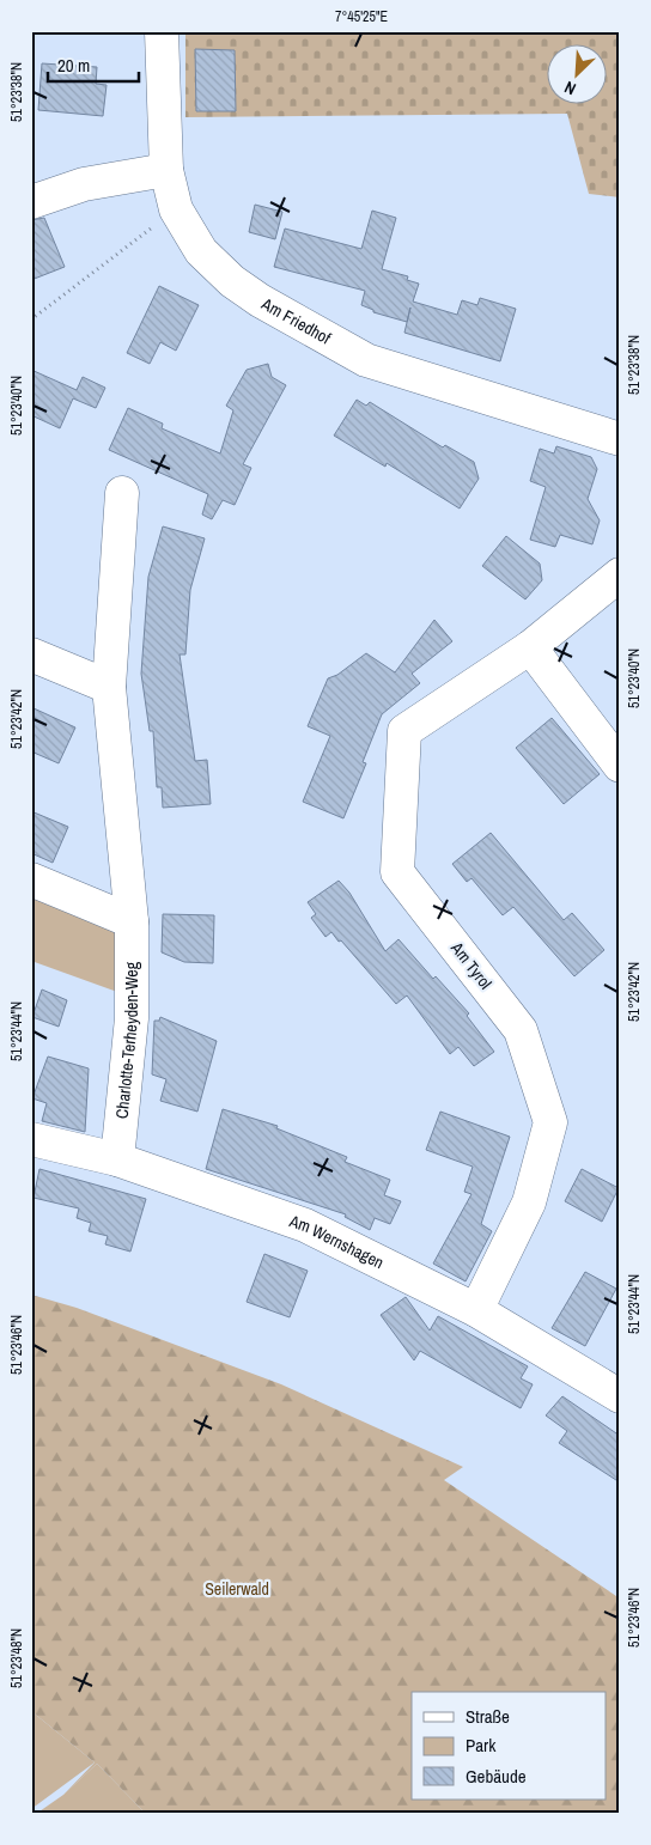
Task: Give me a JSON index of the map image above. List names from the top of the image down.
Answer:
{
  "streets": {
    "street": [
      "Am Friedhof",
      "Am Tyrol",
      "Charlotte-Terheyden-Weg",
      "Am Wernshagen"
    ]
  },
  "crossings": [
    ["Am Tyrol", "Am Wernshagen"],
    ["Charlotte-Terheyden-Weg", "Am Wernshagen"]
  ],
  "parks": ["Seilerwald"],
  "legend": ["Straße", "Park", "Gebäude"],
  "scale_bar": "20 m",
  "north": "bottom left",
  "coordinates": [
    "7°45'25\"E",
    "51°23'38\"N",
    "51°23'40\"N",
    "51°23'42\"N",
    "51°23'44\"N",
    "51°23'46\"N",
    "51°23'48\"N"
  ]
}
